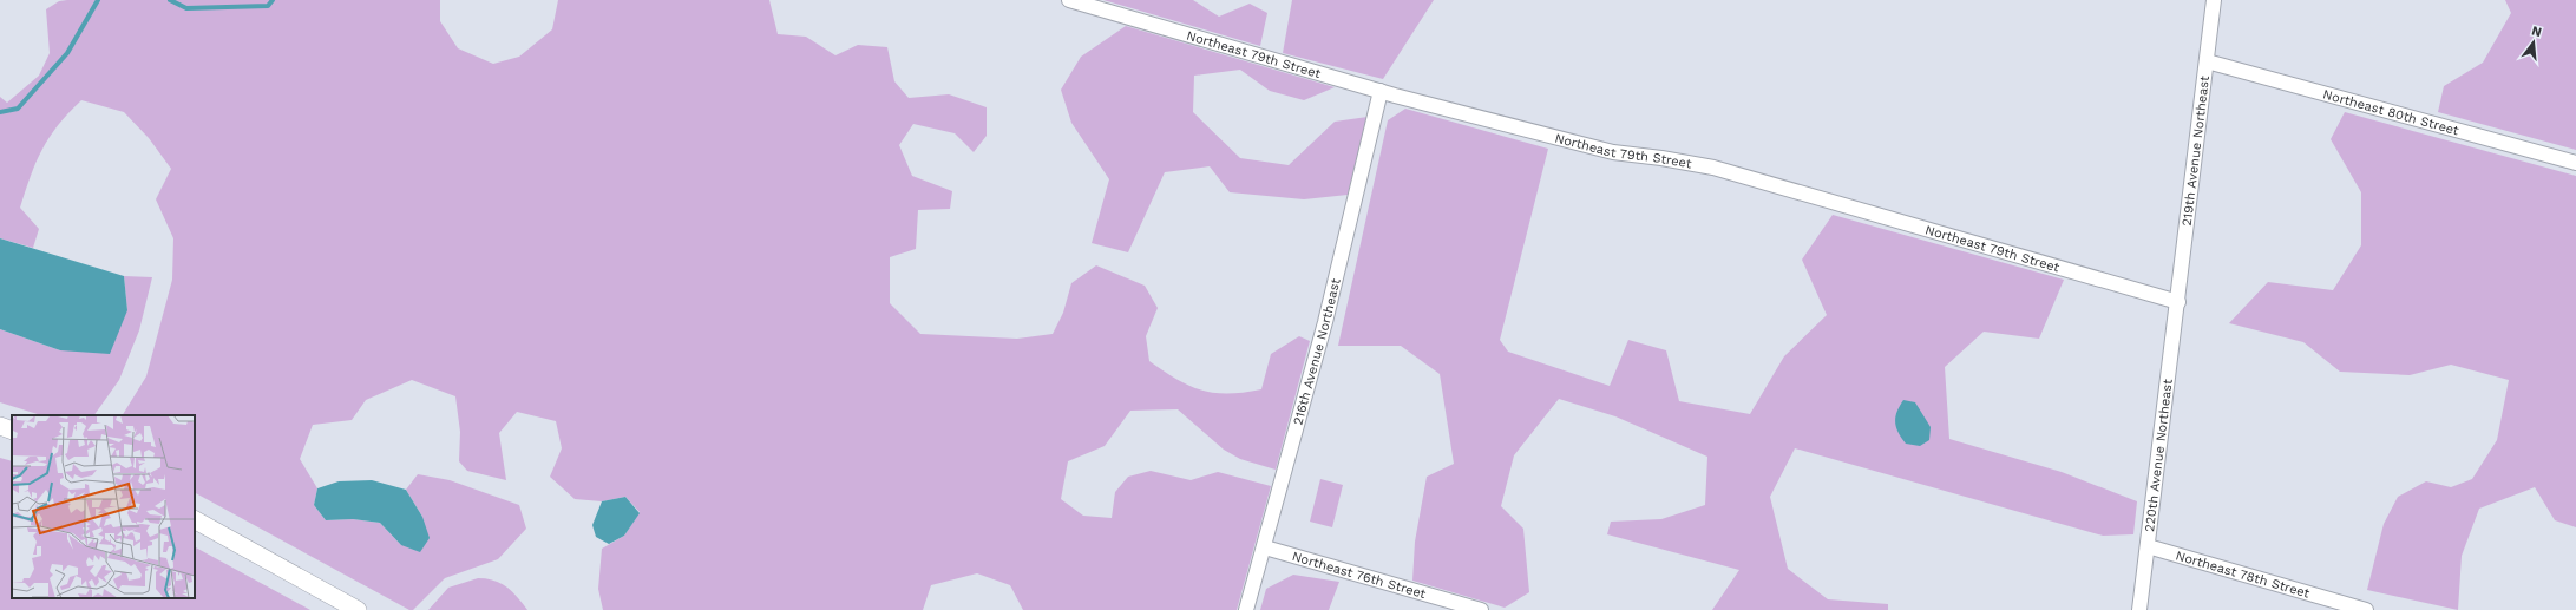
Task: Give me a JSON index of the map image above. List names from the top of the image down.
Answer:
{
  "streets": {
    "street": [
      "Northeast 79th Street",
      "Northeast 80th Street",
      "219th Avenue Northeast",
      "216th Avenue Northeast",
      "220th Avenue Northeast",
      "Northeast 76th Street",
      "Northeast 78th Street"
    ]
  },
  "crossings": [
    ["Northeast 79th Street", "219th Avenue Northeast"],
    ["Northeast 79th Street", "216th Avenue Northeast"],
    ["Northeast 79th Street", "220th Avenue Northeast"],
    ["Northeast 80th Street", "219th Avenue Northeast"],
    ["219th Avenue Northeast", "220th Avenue Northeast"],
    ["216th Avenue Northeast", "Northeast 76th Street"],
    ["220th Avenue Northeast", "Northeast 78th Street"]
  ],
  "north": "top"
}
